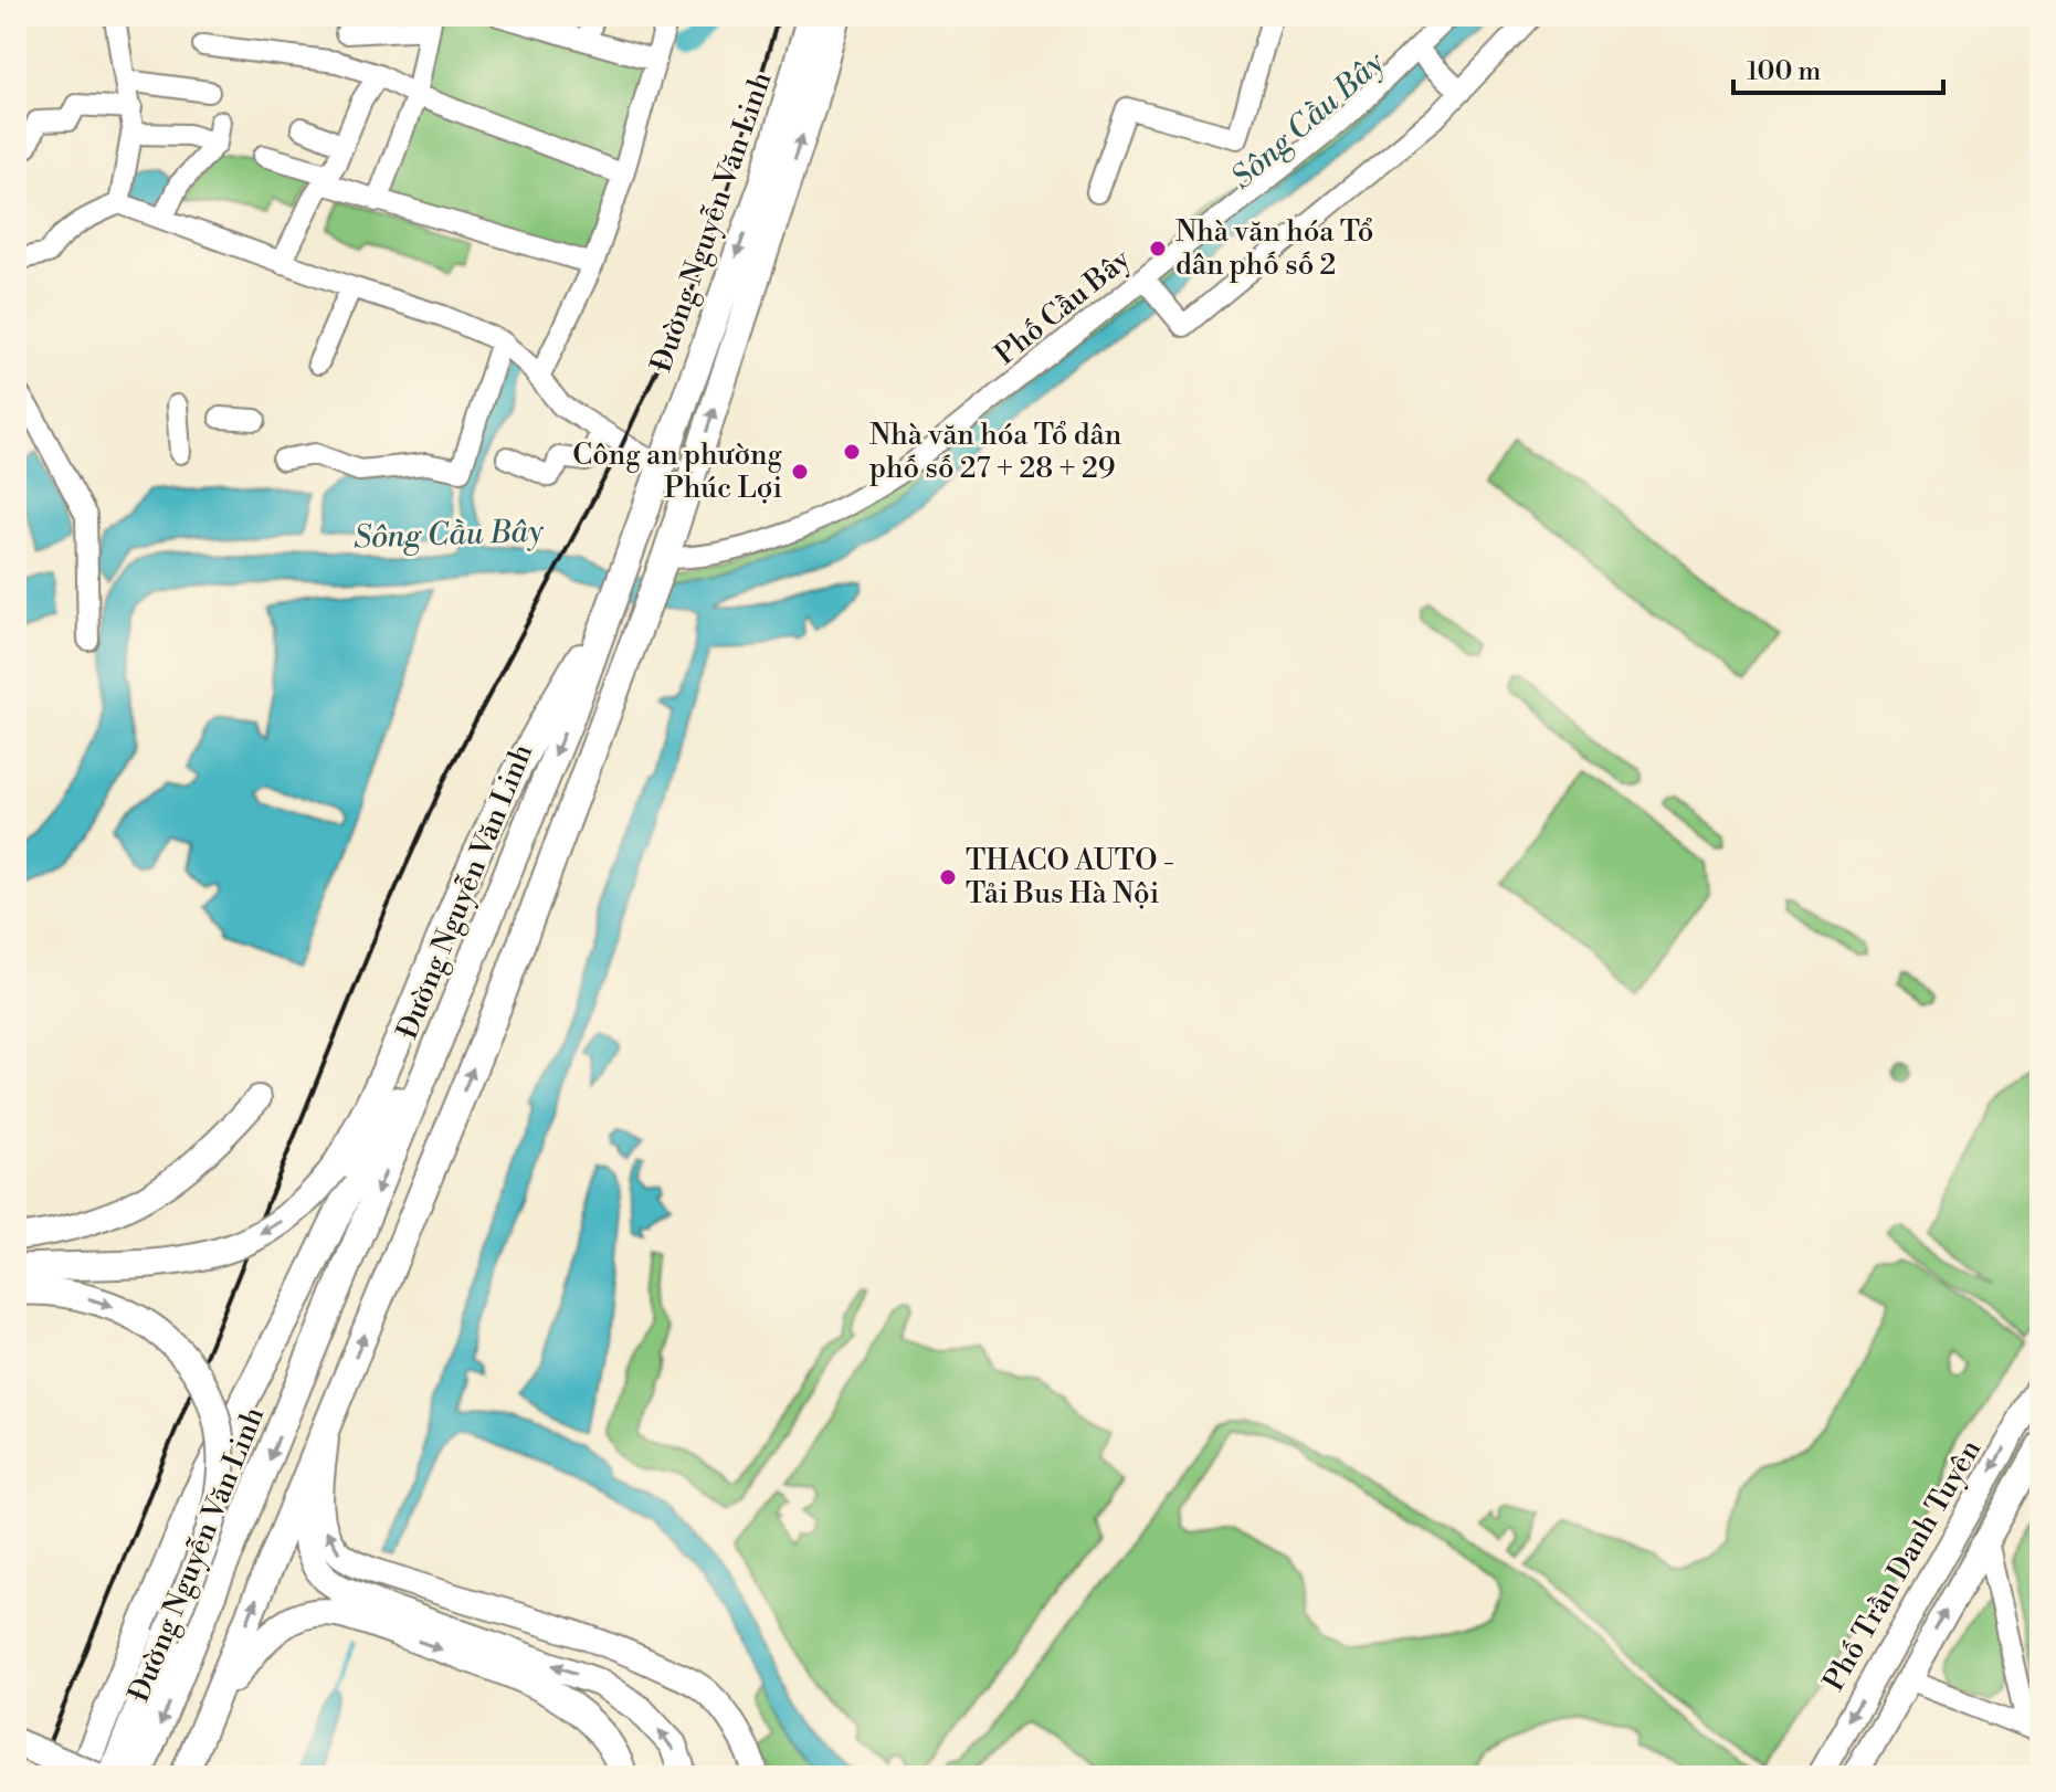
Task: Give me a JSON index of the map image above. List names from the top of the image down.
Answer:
{
  "streets": {
    "highway": ["Đường Nguyễn Văn Linh"],
    "main road": ["Phố Trần Danh Tuyên"],
    "street": ["Phố Cầu Bây"]
  },
  "crossings": [
    ["Đường Nguyễn Văn Linh", "Phố Cầu Bây"]
  ],
  "water": ["Sông Cầu Bây"],
  "places": [
    "Nhà văn hóa Tổ dân phố số 2",
    "Nhà văn hóa Tổ dân phố số 27 + 28 + 29",
    "Công an phường Phúc Lợi",
    "THACO AUTO - Tải Bus Hà Nội"
  ],
  "scale_bar": "100 m"
}
